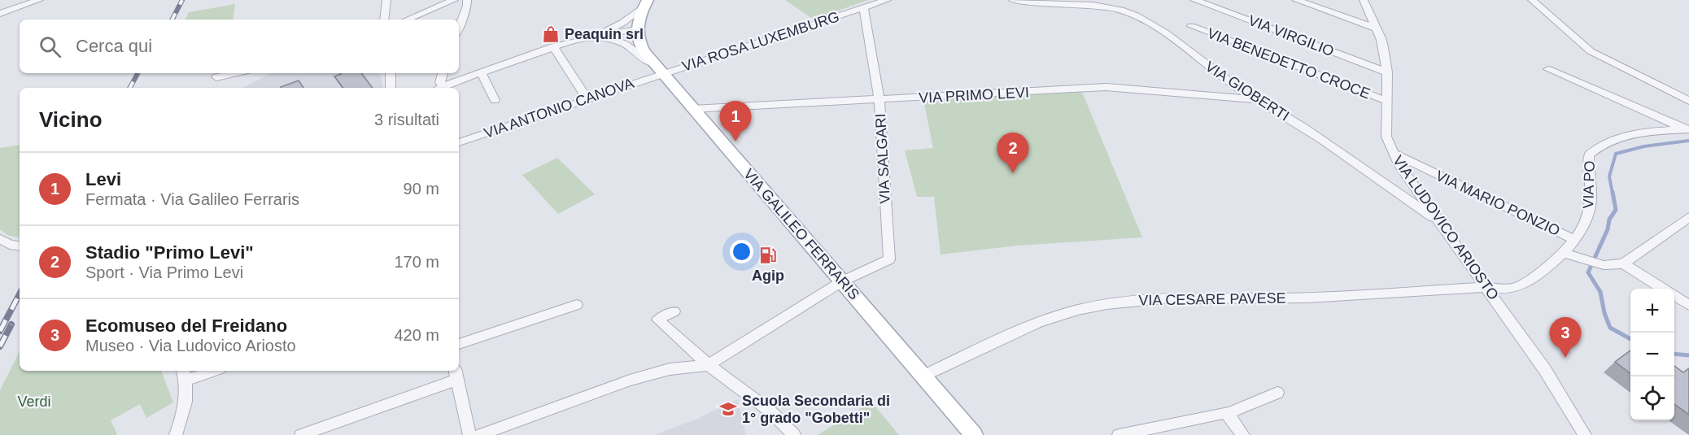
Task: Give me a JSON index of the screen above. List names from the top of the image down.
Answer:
{
  "streets": {
    "main road": ["VIA GALILEO FERRARIS"],
    "street": [
      "VIA VIRGILIO",
      "VIA ROSA LUXEMBURG",
      "VIA BENEDETTO CROCE",
      "VIA GIOBERTI",
      "VIA PRIMO LEVI",
      "VIA ANTONIO CANOVA",
      "VIA SALGARI",
      "VIA PO",
      "VIA MARIO PONZIO",
      "VIA LUDOVICO ARIOSTO",
      "VIA CESARE PAVESE"
    ]
  },
  "crossings": [
    ["VIA VIRGILIO", "VIA LUDOVICO ARIOSTO"],
    ["VIA ROSA LUXEMBURG", "VIA ANTONIO CANOVA"],
    ["VIA ROSA LUXEMBURG", "VIA SALGARI"],
    ["VIA ROSA LUXEMBURG", "VIA GALILEO FERRARIS"],
    ["VIA BENEDETTO CROCE", "VIA LUDOVICO ARIOSTO"],
    ["VIA GIOBERTI", "VIA PRIMO LEVI"],
    ["VIA GIOBERTI", "VIA LUDOVICO ARIOSTO"],
    ["VIA PRIMO LEVI", "VIA SALGARI"],
    ["VIA PRIMO LEVI", "VIA GALILEO FERRARIS"],
    ["VIA ANTONIO CANOVA", "VIA GALILEO FERRARIS"],
    ["VIA SALGARI", "VIA GALILEO FERRARIS"],
    ["VIA PO", "VIA MARIO PONZIO"],
    ["VIA PO", "VIA LUDOVICO ARIOSTO"],
    ["VIA PO", "VIA CESARE PAVESE"],
    ["VIA MARIO PONZIO", "VIA LUDOVICO ARIOSTO"],
    ["VIA LUDOVICO ARIOSTO", "VIA CESARE PAVESE"],
    ["VIA GALILEO FERRARIS", "VIA CESARE PAVESE"]
  ],
  "parks": ["Verdi"],
  "places": {
    "shop": ["Peaquin srl"],
    "fuel station": ["Agip"],
    "school or university": ["Scuola Secondaria di 1° grado \"Gobetti\""]
  },
  "page": {
    "search": "Cerca qui",
    "heading": ["Vicino", "3 risultati"],
    "pins": ["1", "2", "3"],
    "list": [
      {
        "mark": "1",
        "name": "Levi",
        "note": "Fermata · Via Galileo Ferraris",
        "value": "90 m"
      },
      {
        "mark": "2",
        "name": "Stadio \"Primo Levi\"",
        "note": "Sport · Via Primo Levi",
        "value": "170 m"
      },
      {
        "mark": "3",
        "name": "Ecomuseo del Freidano",
        "note": "Museo · Via Ludovico Ariosto",
        "value": "420 m"
      }
    ],
    "map_buttons": ["+", "−"]
  }
}
